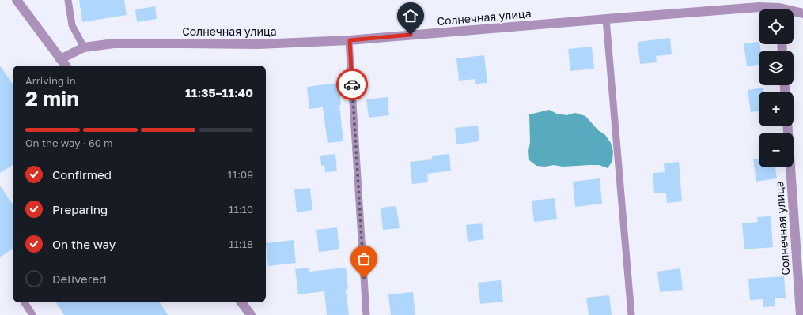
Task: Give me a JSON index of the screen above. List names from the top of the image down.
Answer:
{
  "streets": {
    "street": ["Солнечная улица"]
  },
  "page": {
    "map_buttons": ["+", "−"],
    "heading": ["2 min", "Arriving in", "11:35–11:40"],
    "bar": "On the way · 60 m",
    "list": [
      ["Confirmed", "11:09"],
      ["Preparing", "11:10"],
      ["On the way", "11:18"],
      "Delivered"
    ]
  }
}
